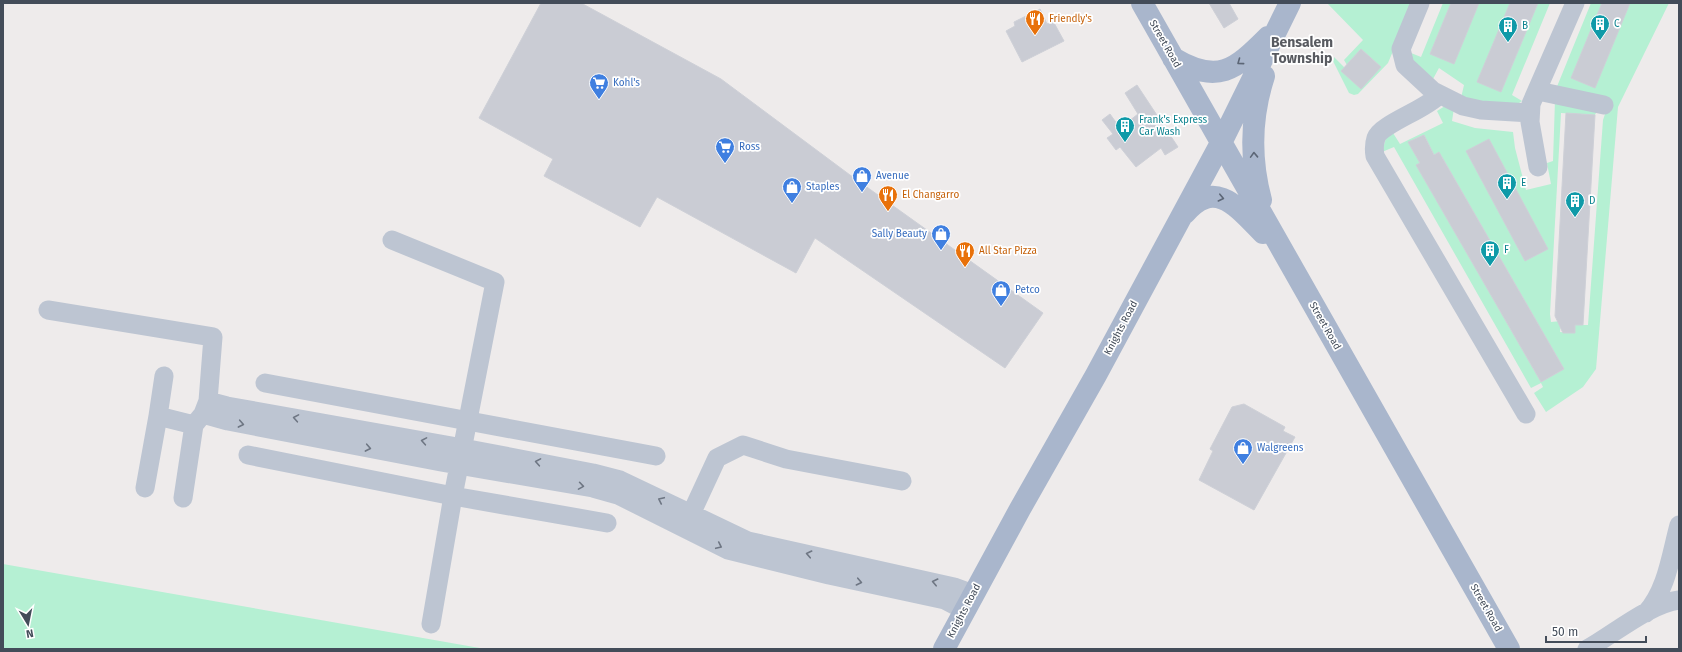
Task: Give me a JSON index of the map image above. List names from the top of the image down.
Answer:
{
  "streets": {
    "main road": ["Street Road", "Knights Road"]
  },
  "crossings": [
    ["Street Road", "Knights Road"]
  ],
  "districts": ["Bensalem Township"],
  "places": {
    "restaurant": ["Friendly's", "El Changarro", "All Star Pizza"],
    "building": [
      "C",
      "B",
      "Frank's Express Car Wash",
      "E",
      "D",
      "F"
    ],
    "supermarket": ["Kohl's", "Ross"],
    "shop": [
      "Avenue",
      "Staples",
      "Sally Beauty",
      "Petco",
      "Walgreens"
    ]
  },
  "scale_bar": "50 m",
  "north": "bottom"
}
